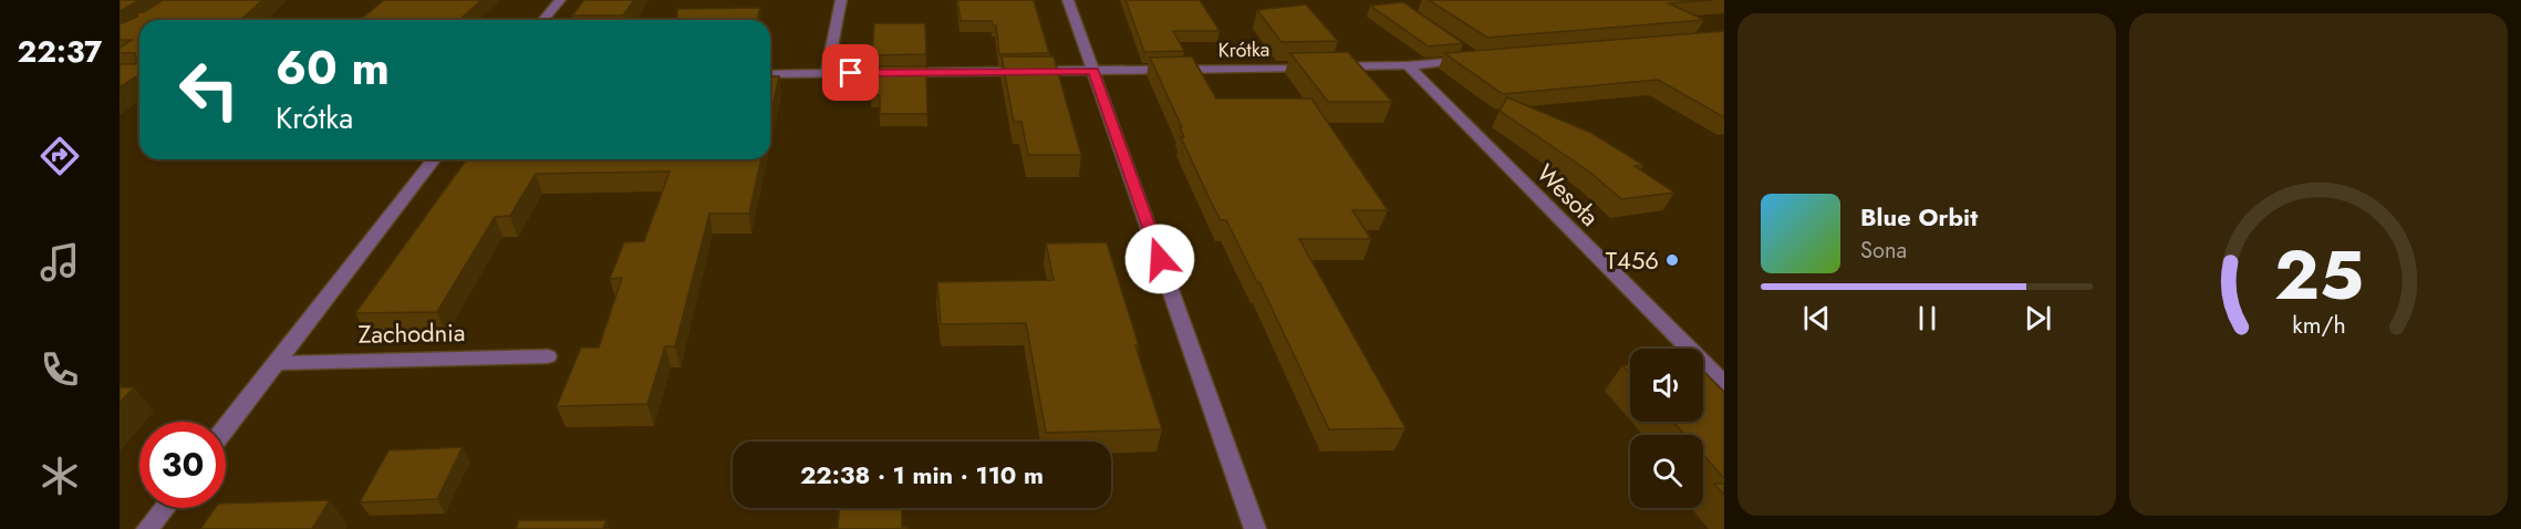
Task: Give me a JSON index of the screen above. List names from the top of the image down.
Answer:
{
  "streets": {
    "street": ["Krótka", "Wesoła", "Zachodnia"]
  },
  "crossings": [
    ["Krótka", "Wesoła"]
  ],
  "places": ["T456"],
  "page": {
    "tabs": "22:37",
    "turn": ["60 m", "Krótka"],
    "song": ["Blue Orbit", "Sona"],
    "limit": "30",
    "trip": "22:38 · 1 min · 110 m",
    "gauge": ["25", "km/h"]
  }
}
